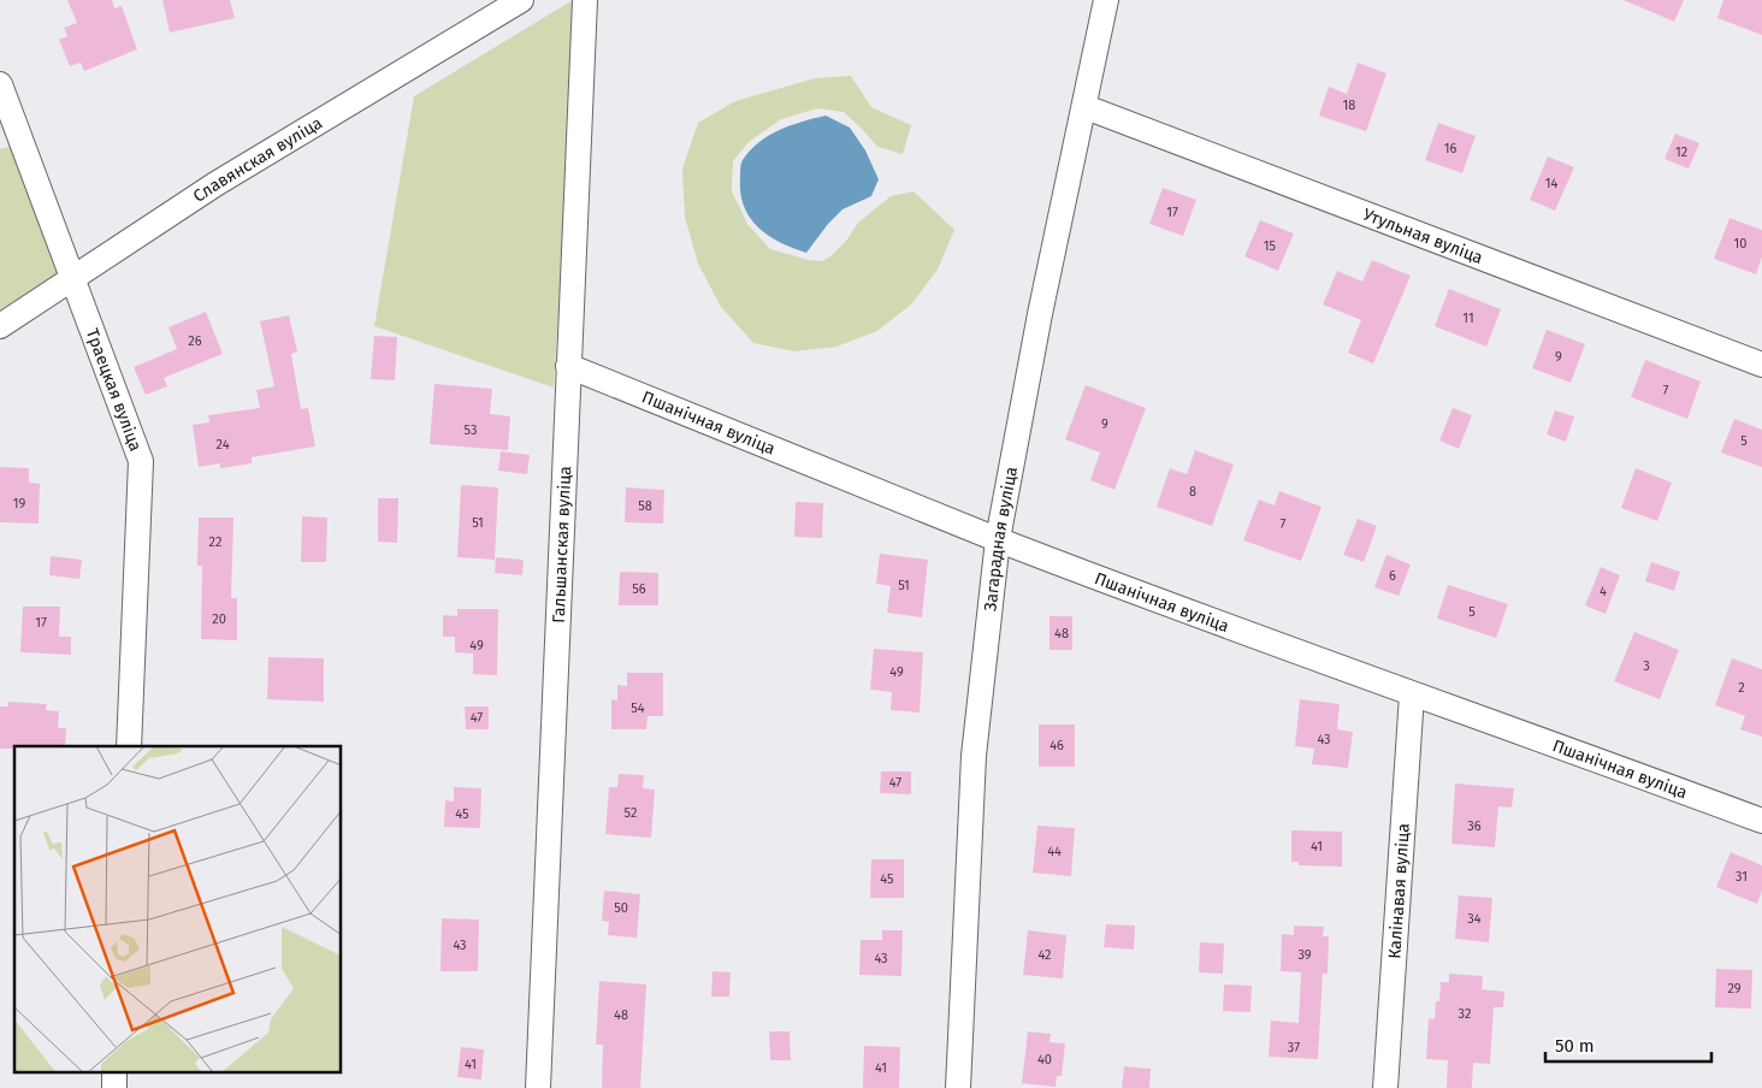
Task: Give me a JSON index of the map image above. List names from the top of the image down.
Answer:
{
  "streets": {
    "street": [
      "Славянская вуліца",
      "Утульная вуліца",
      "Траецкая вуліца",
      "Пшанічная вуліца",
      "Загарадная вуліца",
      "Гальшанская вуліца",
      "Калінавая вуліца"
    ]
  },
  "crossings": [
    ["Славянская вуліца", "Траецкая вуліца"],
    ["Утульная вуліца", "Загарадная вуліца"],
    ["Пшанічная вуліца", "Загарадная вуліца"],
    ["Пшанічная вуліца", "Гальшанская вуліца"],
    ["Пшанічная вуліца", "Калінавая вуліца"]
  ],
  "house_numbers": [
    "18",
    "16",
    "12",
    "14",
    "17",
    "10",
    "15",
    "11",
    "26",
    "9",
    "7",
    "9",
    "53",
    "5",
    "24",
    "8",
    "19",
    "58",
    "51",
    "7",
    "22",
    "6",
    "51",
    "56",
    "4",
    "5",
    "20",
    "17",
    "48",
    "49",
    "3",
    "49",
    "2",
    "54",
    "47",
    "43",
    "46",
    "47",
    "52",
    "45",
    "36",
    "41",
    "44",
    "31",
    "45",
    "50",
    "34",
    "43",
    "42",
    "39",
    "43",
    "29",
    "32",
    "48",
    "37",
    "40",
    "41",
    "41"
  ],
  "scale_bar": "50 m"
}
